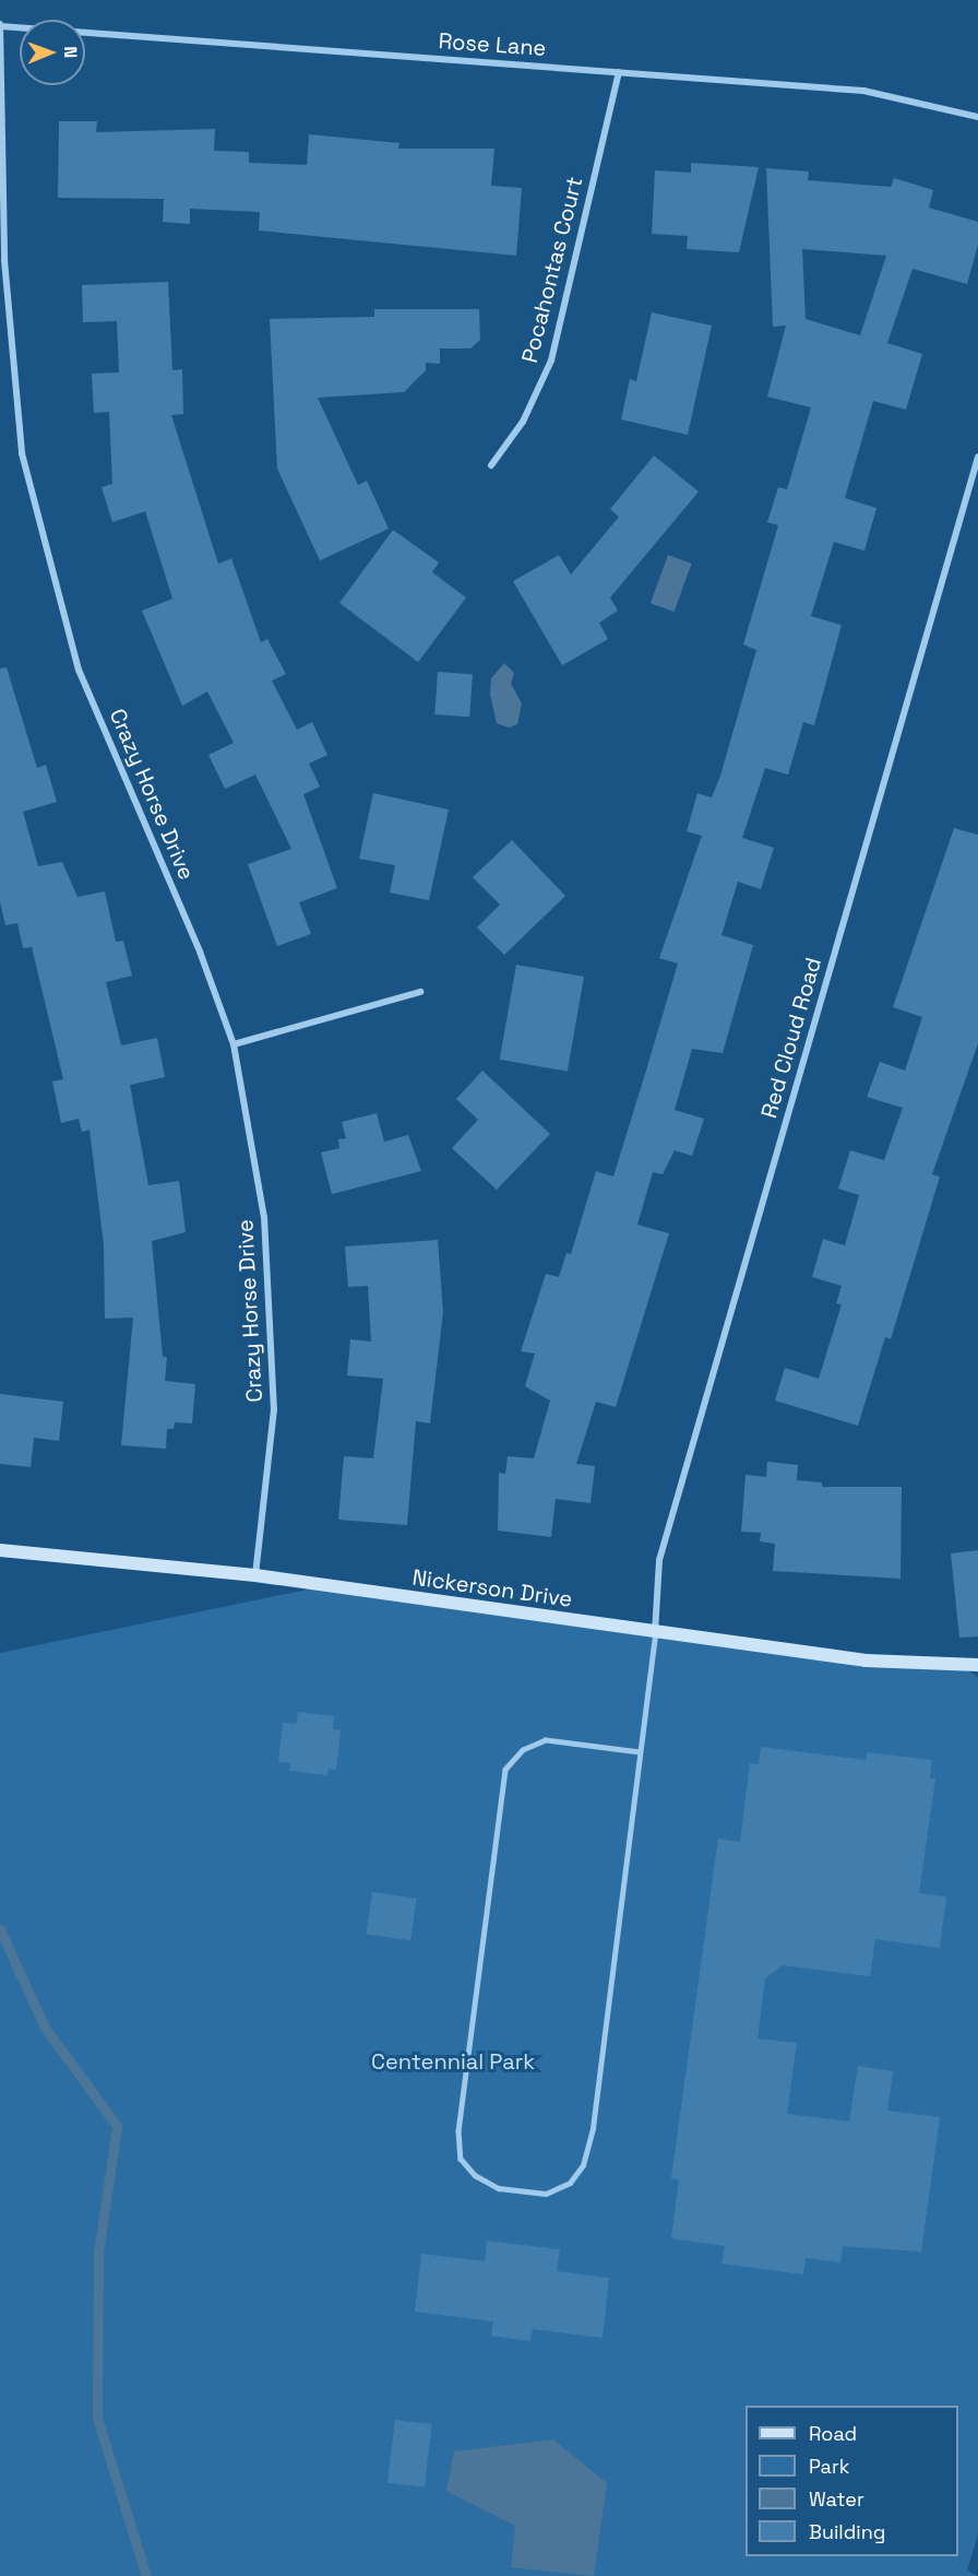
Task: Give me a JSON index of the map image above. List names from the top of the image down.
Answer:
{
  "streets": {
    "street": [
      "Rose Lane",
      "Pocahontas Court",
      "Crazy Horse Drive",
      "Red Cloud Road",
      "Nickerson Drive"
    ]
  },
  "crossings": [
    ["Rose Lane", "Pocahontas Court"],
    ["Rose Lane", "Crazy Horse Drive"],
    ["Crazy Horse Drive", "Nickerson Drive"],
    ["Red Cloud Road", "Nickerson Drive"]
  ],
  "parks": ["Centennial Park"],
  "legend": [
    "Road",
    "Park",
    "Water",
    "Building"
  ],
  "north": "right"
}
